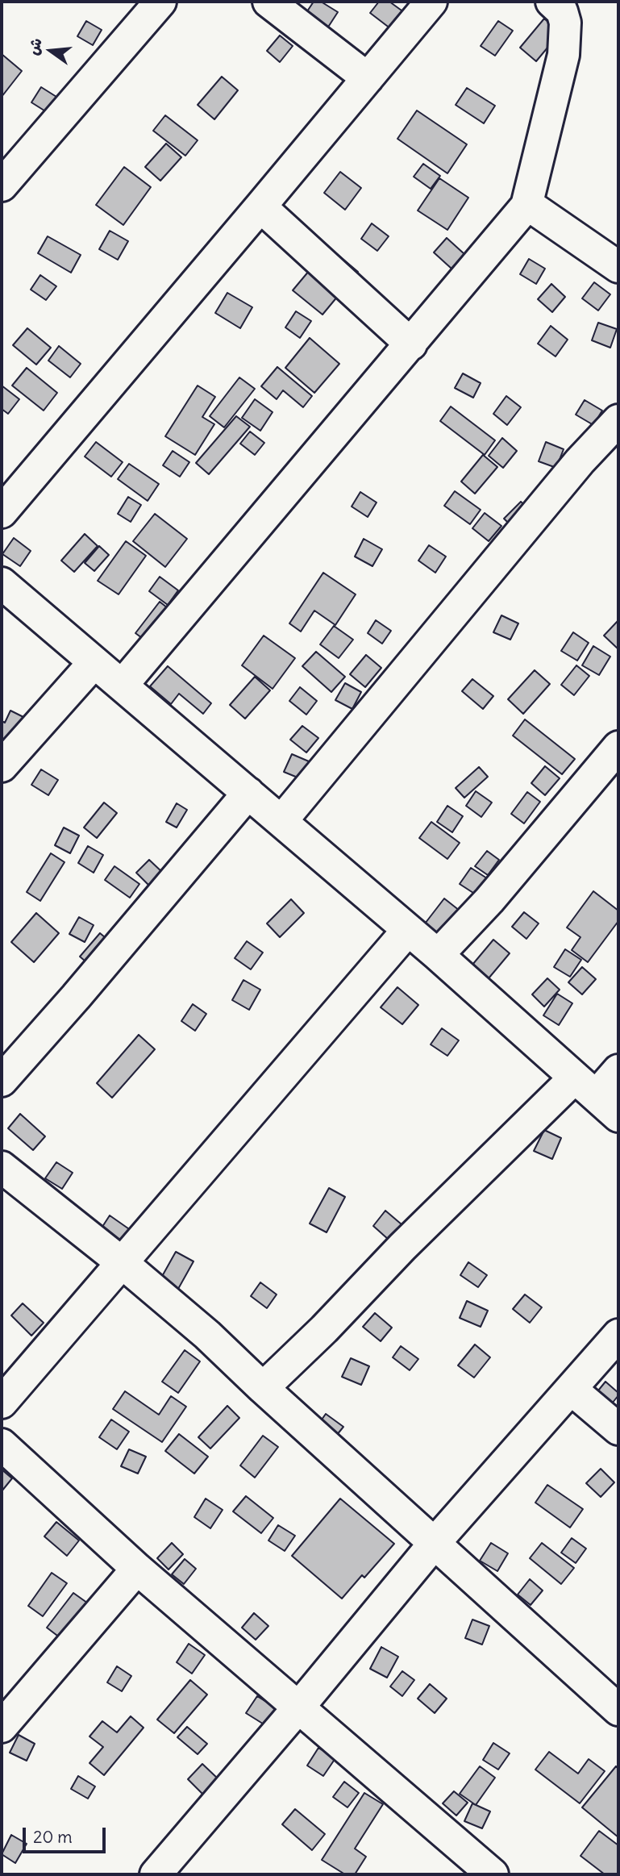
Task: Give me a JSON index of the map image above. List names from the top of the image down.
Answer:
{
  "scale_bar": "20 m",
  "north": "left"
}
